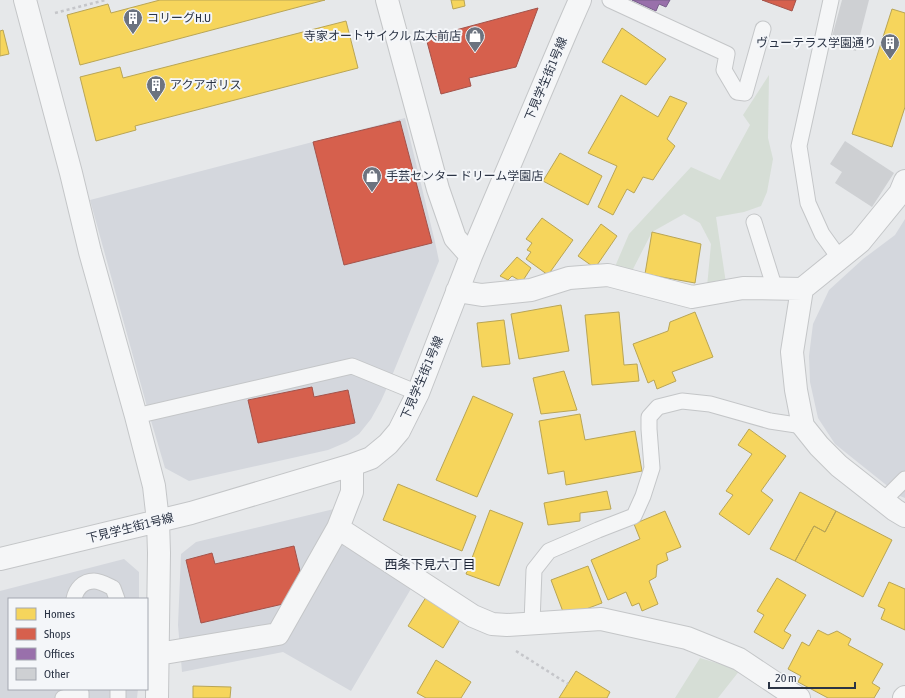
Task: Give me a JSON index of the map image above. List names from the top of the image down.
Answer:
{
  "streets": {
    "street": ["下見学生街1号線"]
  },
  "districts": ["西条下見六丁目"],
  "places": {
    "building": ["コリーグH.U", "ヴューテラス学園通り", "アクアポリス"],
    "shop": ["寺家オートサイクル 広大前店", "手芸センター ドリーム学園店"]
  },
  "legend": [
    "Homes",
    "Shops",
    "Offices",
    "Other"
  ],
  "scale_bar": "20 m"
}
